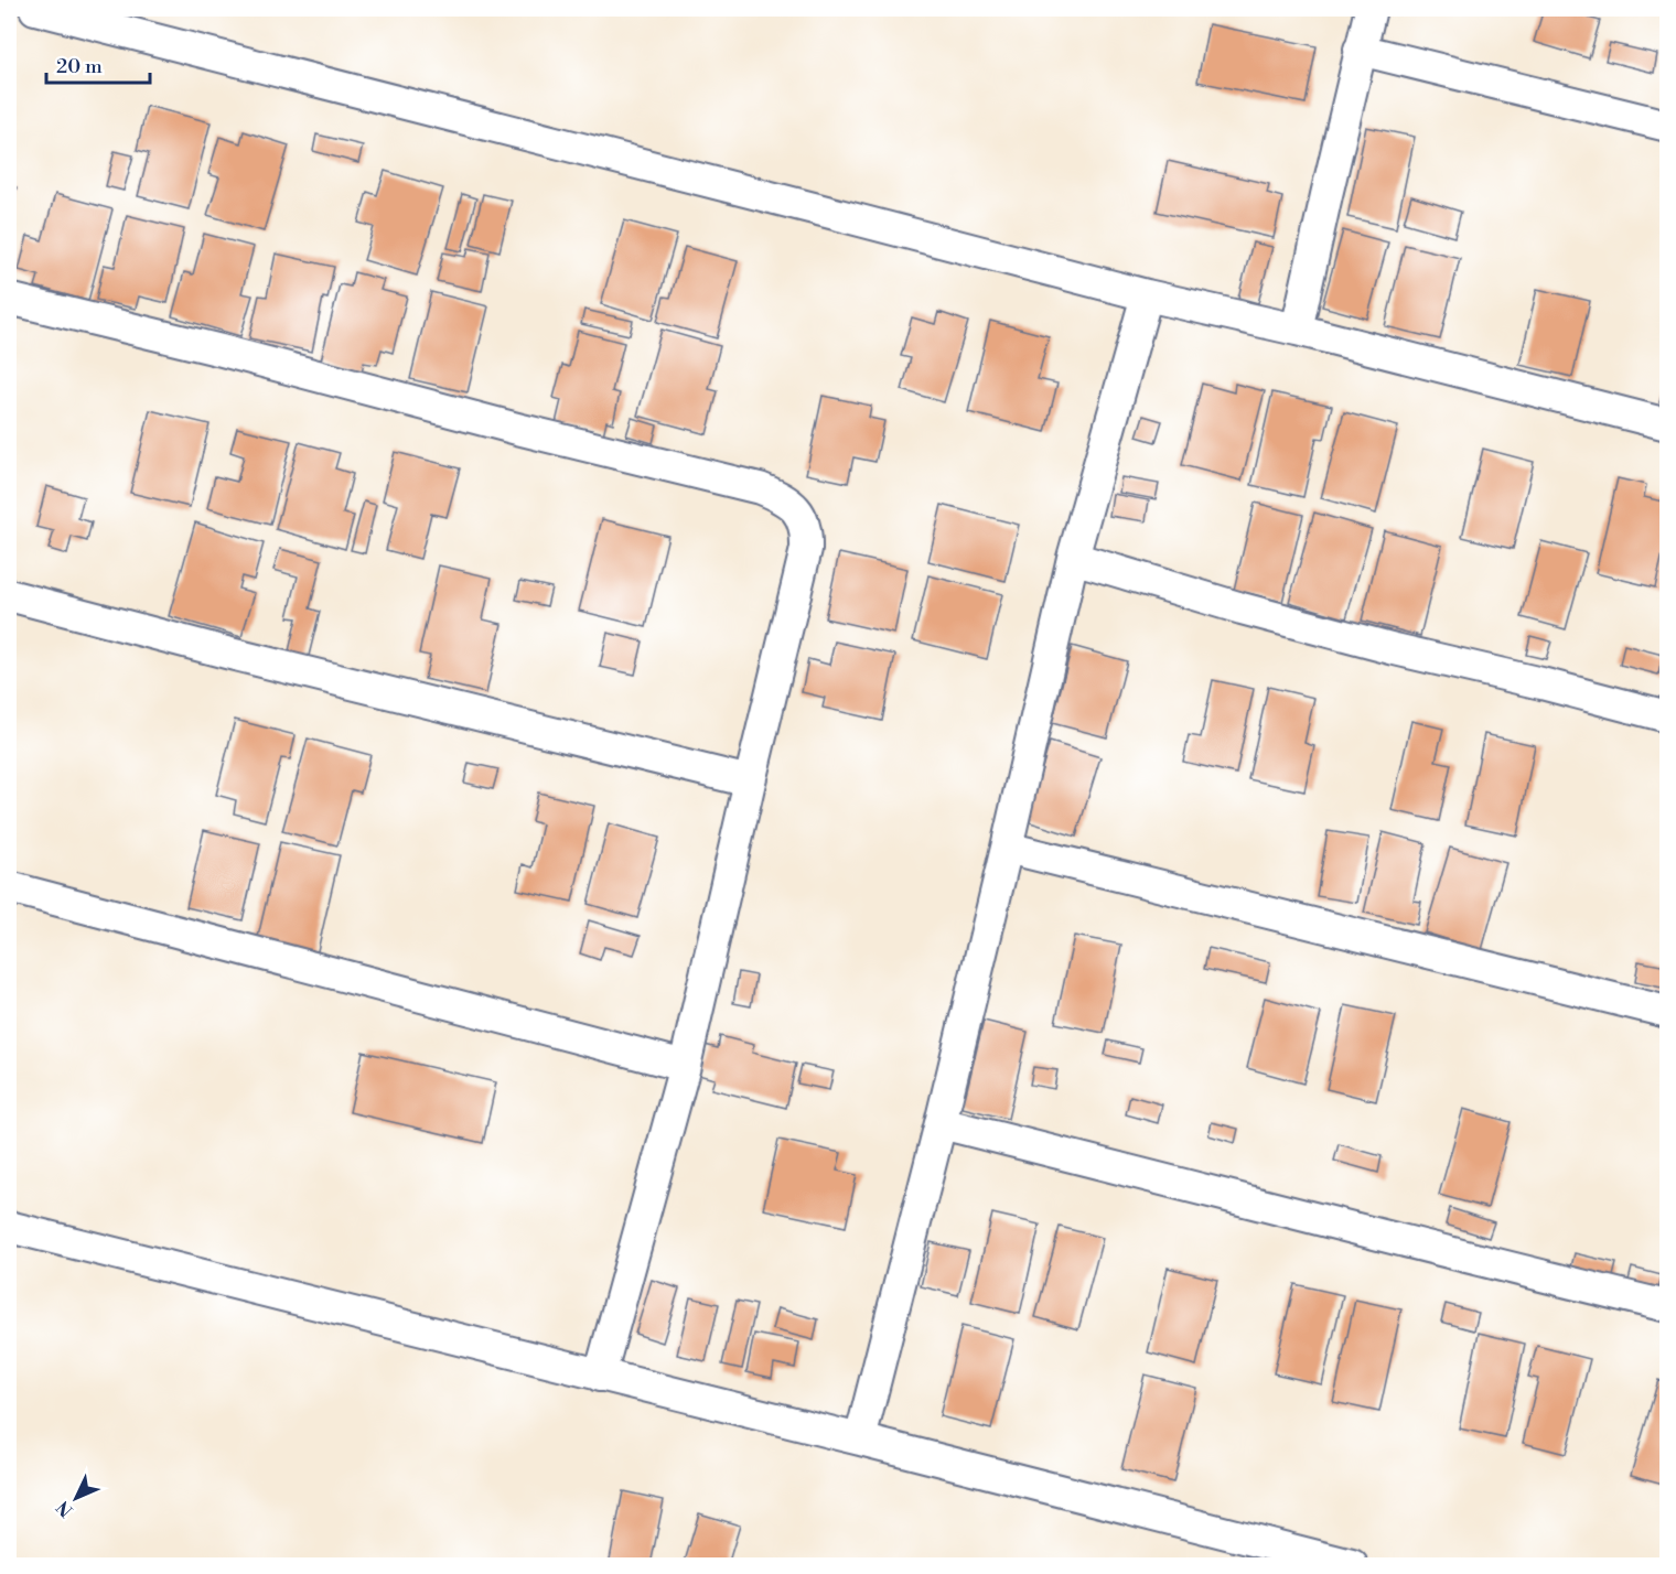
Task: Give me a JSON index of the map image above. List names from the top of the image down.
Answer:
{
  "scale_bar": "20 m",
  "north": "bottom left"
}
